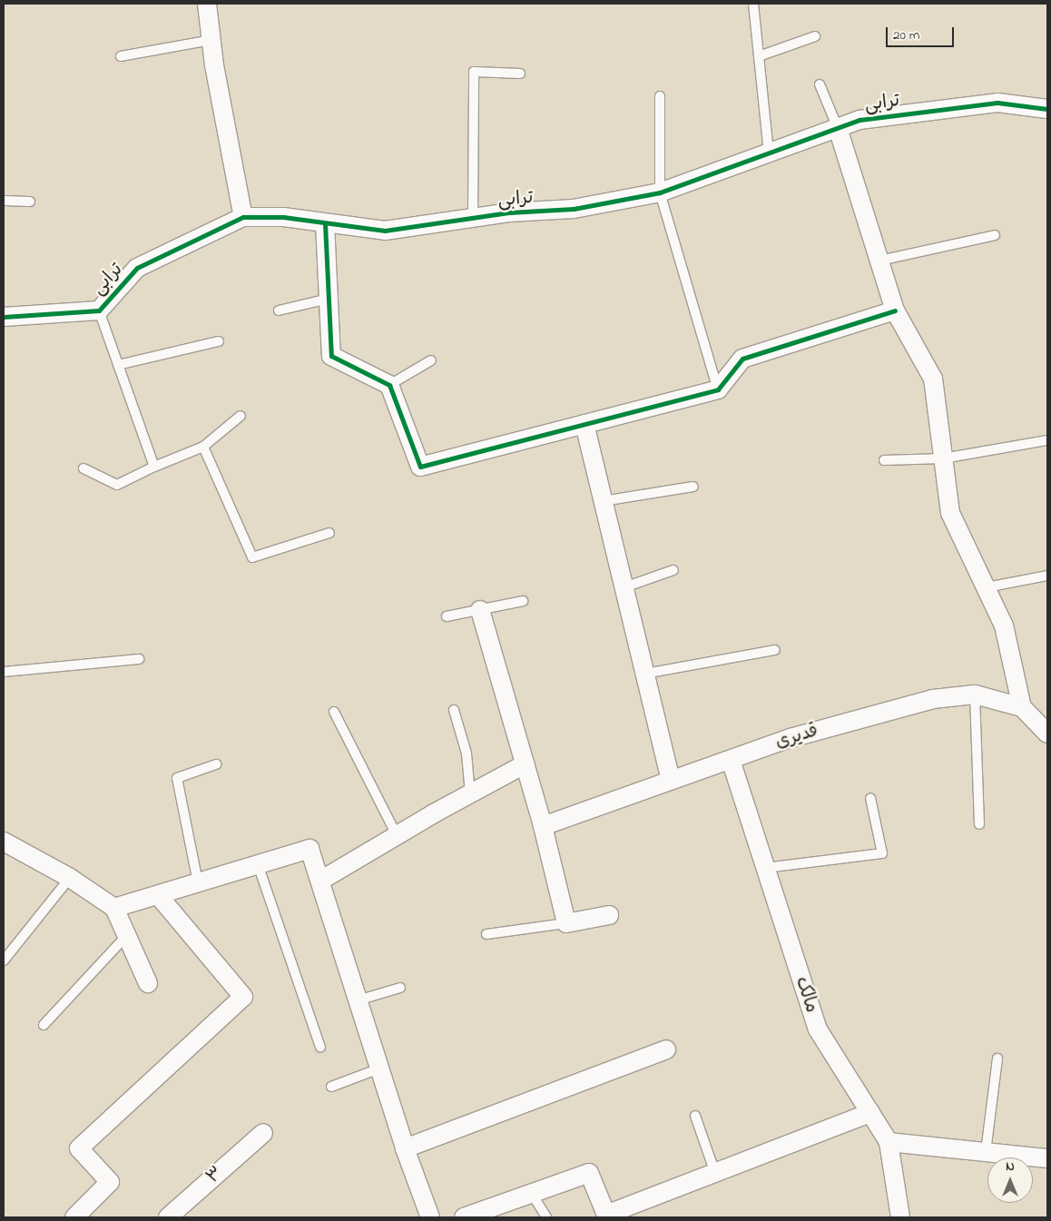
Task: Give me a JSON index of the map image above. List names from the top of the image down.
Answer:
{
  "streets": {
    "street": [
      "ترابی",
      "قدیری",
      "مالک",
      "۳"
    ]
  },
  "crossings": [
    ["قدیری", "مالک"]
  ],
  "scale_bar": "20 m",
  "north": "top"
}
